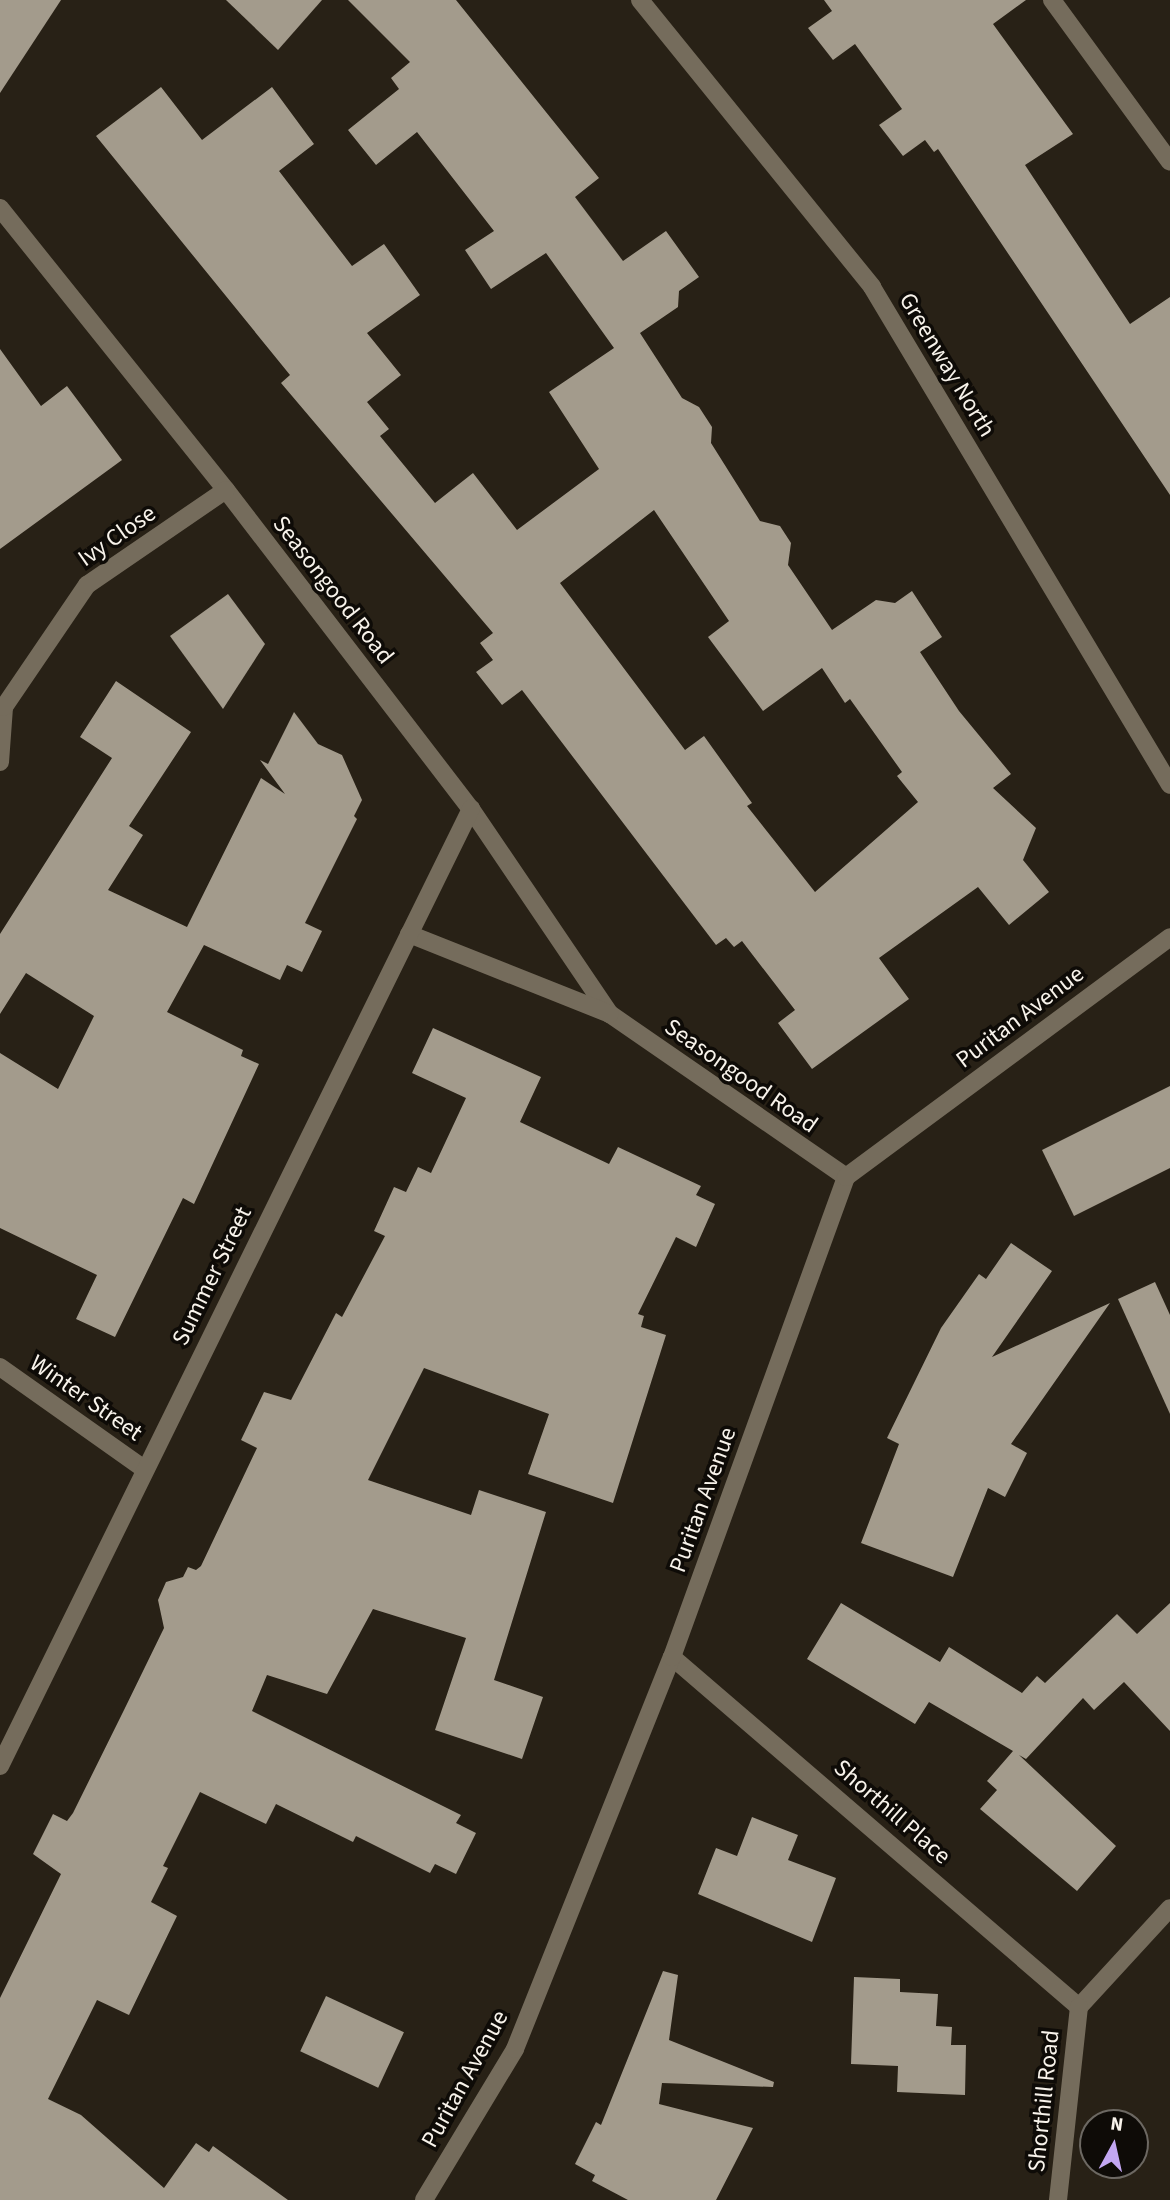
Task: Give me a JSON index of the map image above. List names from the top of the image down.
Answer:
{
  "streets": {
    "street": [
      "Greenway North",
      "Ivy Close",
      "Seasongood Road",
      "Puritan Avenue",
      "Summer Street",
      "Winter Street",
      "Shorthill Place",
      "Shorthill Road"
    ]
  },
  "crossings": [
    ["Ivy Close", "Seasongood Road"],
    ["Seasongood Road", "Puritan Avenue"],
    ["Seasongood Road", "Summer Street"],
    ["Puritan Avenue", "Shorthill Place"],
    ["Summer Street", "Winter Street"],
    ["Shorthill Place", "Shorthill Road"]
  ],
  "north": "top"
}
